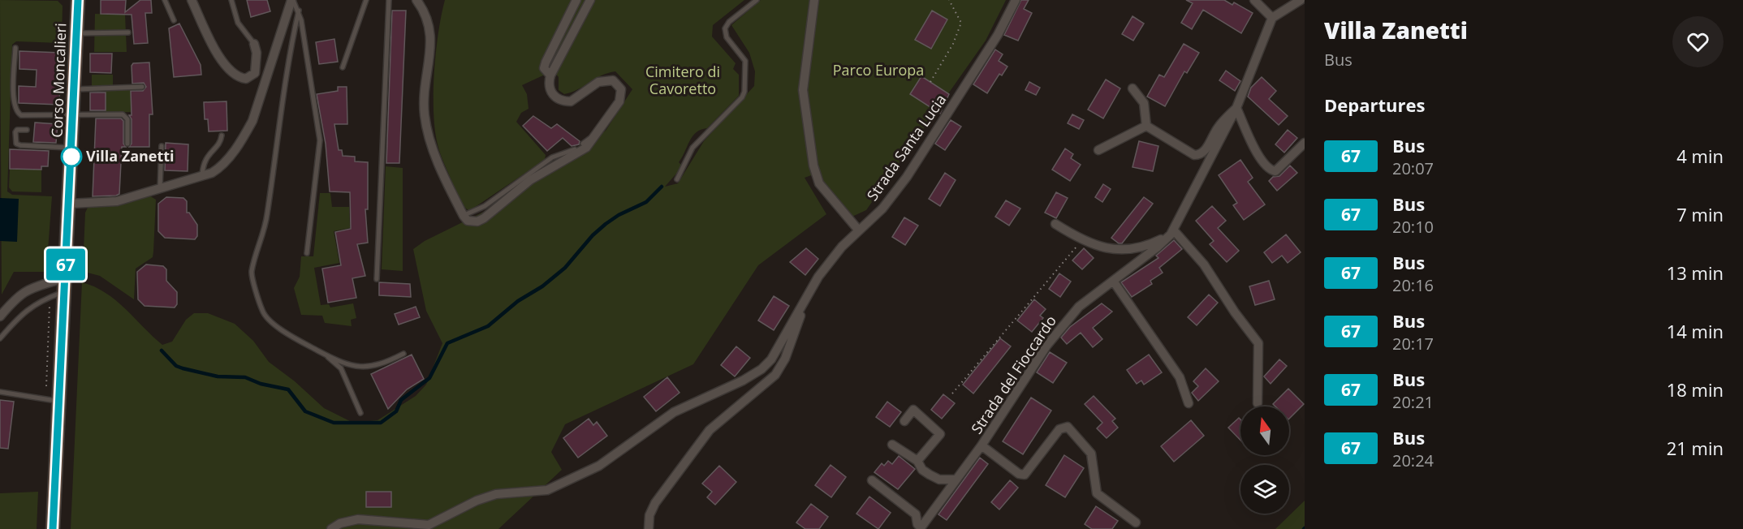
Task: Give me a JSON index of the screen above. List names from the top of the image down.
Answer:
{
  "streets": {
    "main road": ["Corso Moncalieri"],
    "street": ["Strada Santa Lucia", "Strada del Fioccardo"]
  },
  "parks": ["Parco Europa", "Cimitero di Cavoretto"],
  "places": ["Villa Zanetti"],
  "lines": ["bus line 67"],
  "north": "top",
  "page": {
    "on_map": "67",
    "heading": [
      ["Villa Zanetti", "Bus"],
      "Departures"
    ],
    "list": [
      {
        "mark": "67",
        "name": "Bus",
        "note": "20:07",
        "value": "4 min"
      },
      {
        "mark": "67",
        "name": "Bus",
        "note": "20:10",
        "value": "7 min"
      },
      {
        "mark": "67",
        "name": "Bus",
        "note": "20:16",
        "value": "13 min"
      },
      {
        "mark": "67",
        "name": "Bus",
        "note": "20:17",
        "value": "14 min"
      },
      {
        "mark": "67",
        "name": "Bus",
        "note": "20:21",
        "value": "18 min"
      },
      {
        "mark": "67",
        "name": "Bus",
        "note": "20:24",
        "value": "21 min"
      }
    ]
  }
}
